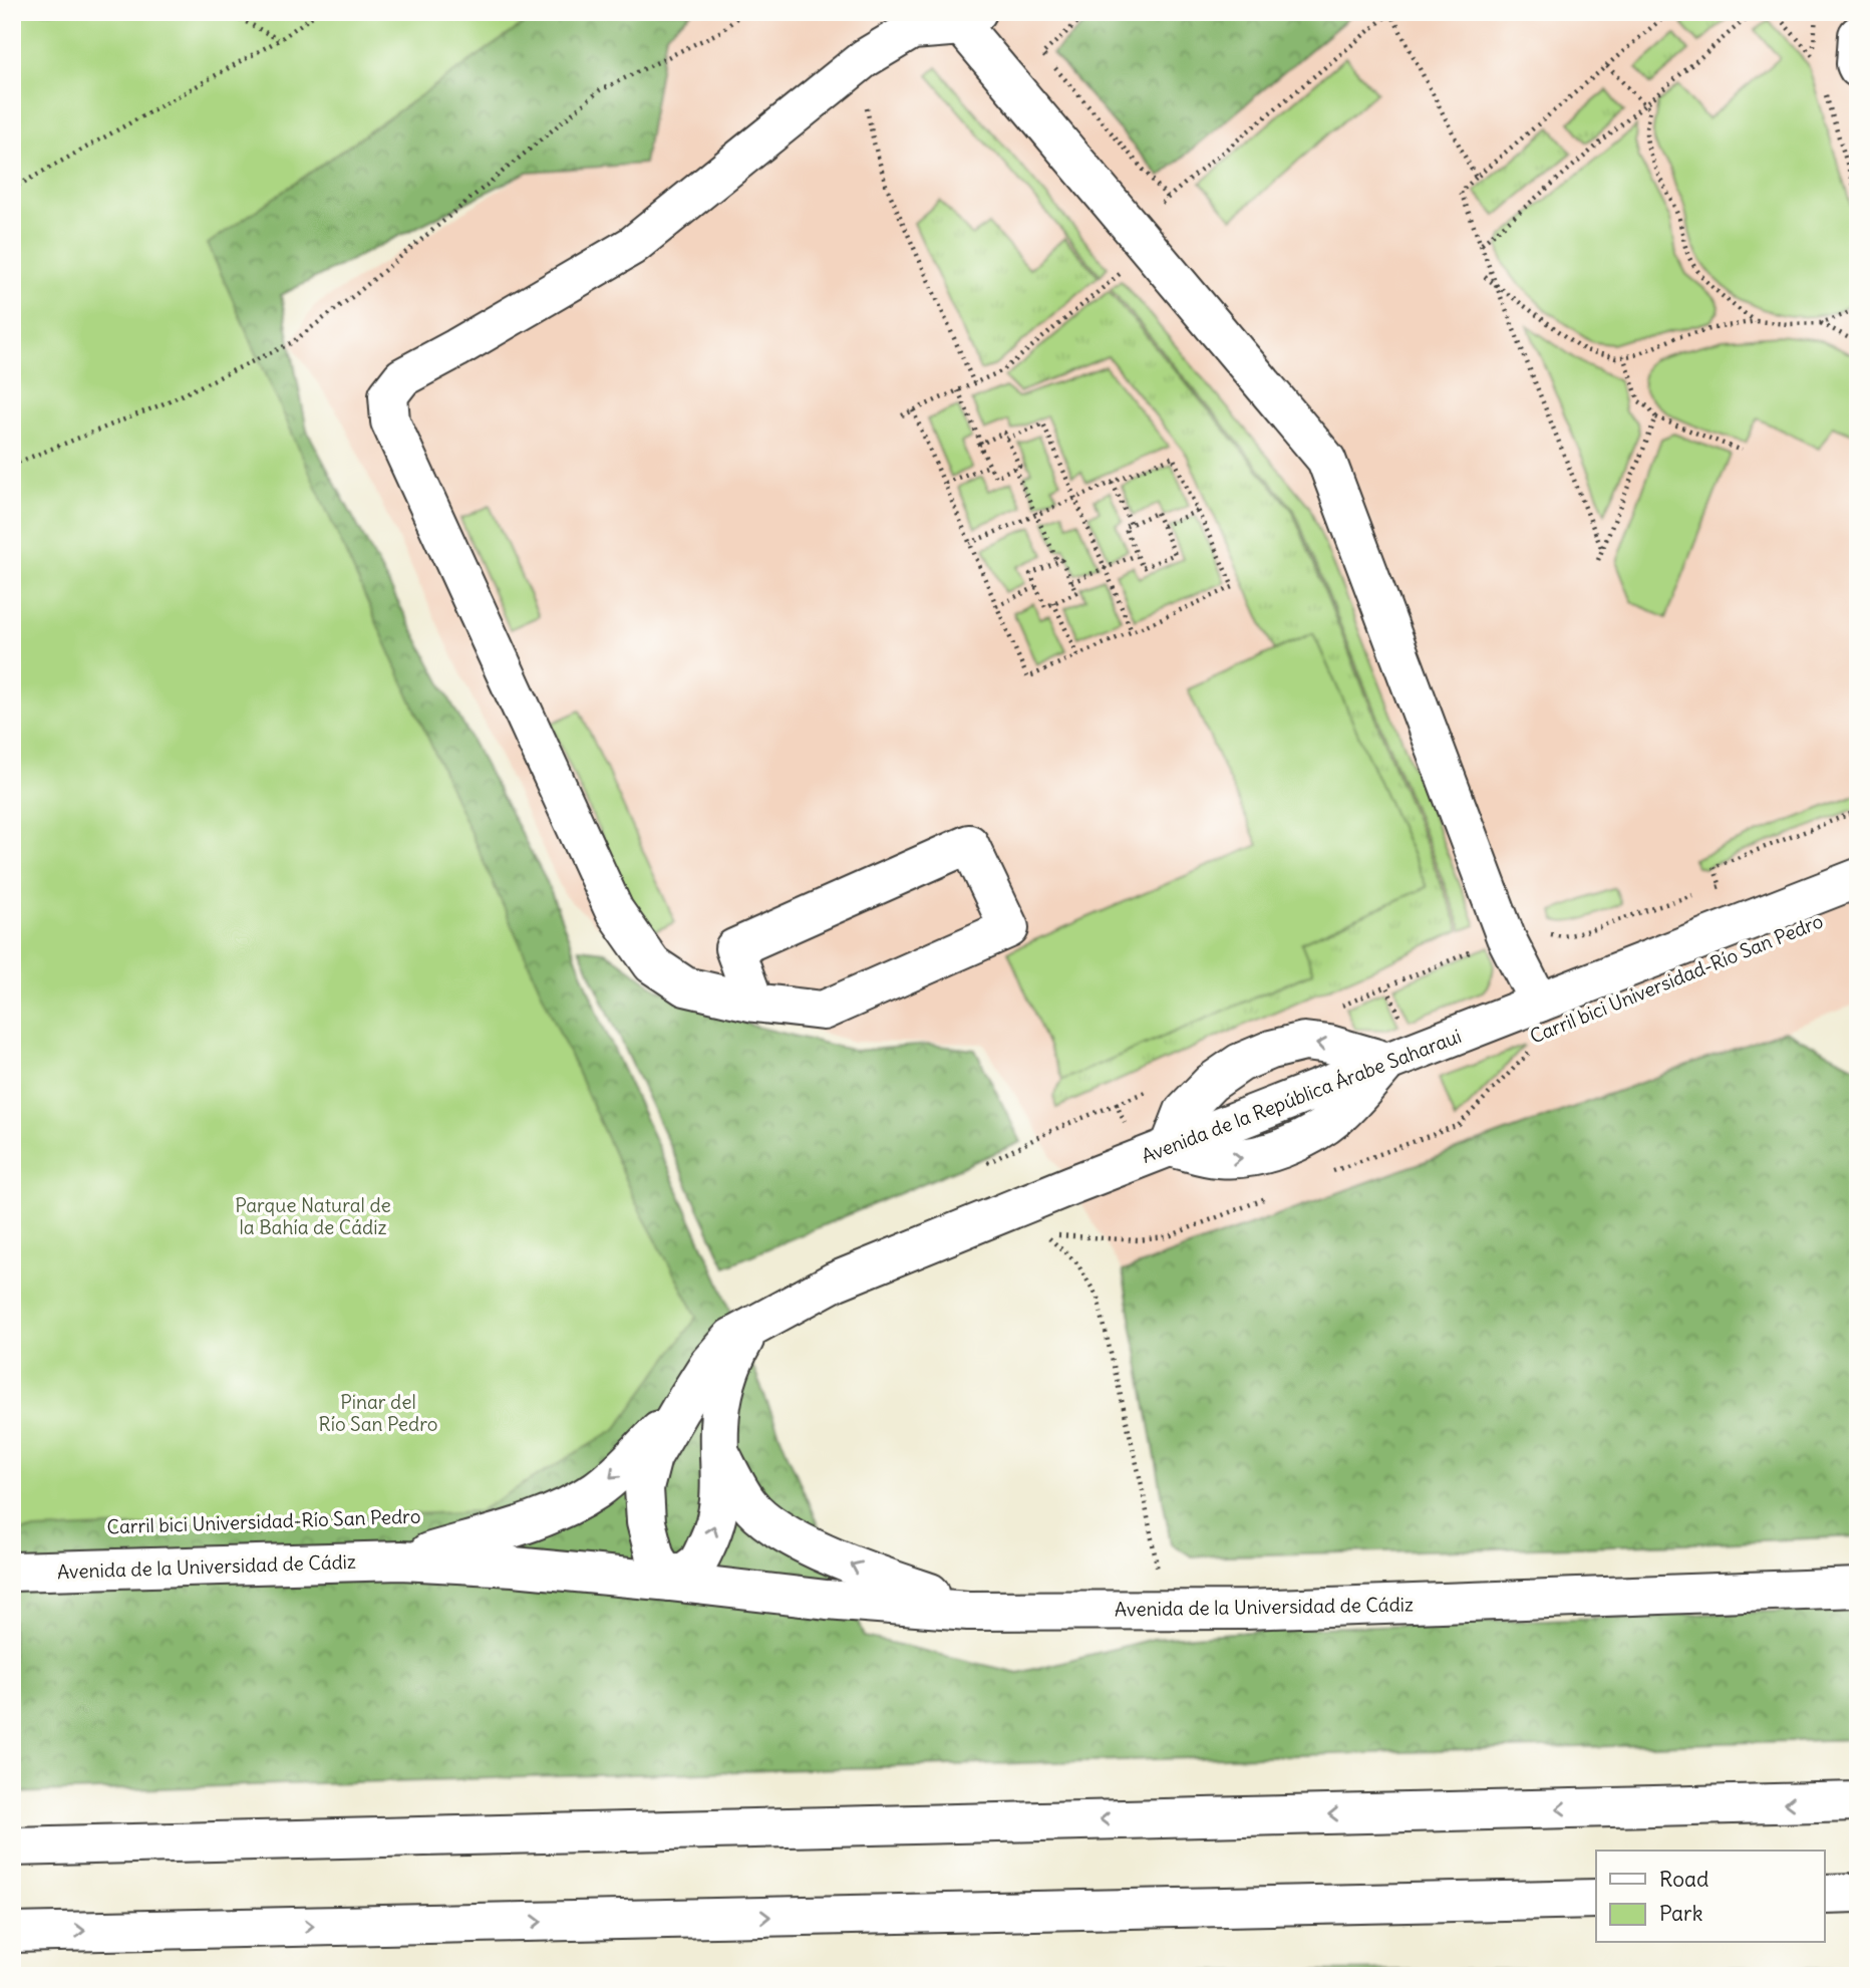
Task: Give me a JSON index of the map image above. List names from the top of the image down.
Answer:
{
  "streets": {
    "main road": ["Avenida de la República Árabe Saharaui", "Avenida de la Universidad de Cádiz"],
    "path": ["Carril bici Universidad-Río San Pedro"]
  },
  "parks": ["Parque Natural de la Bahía de Cádiz", "Pinar del Río San Pedro"],
  "legend": ["Road", "Park"]
}
